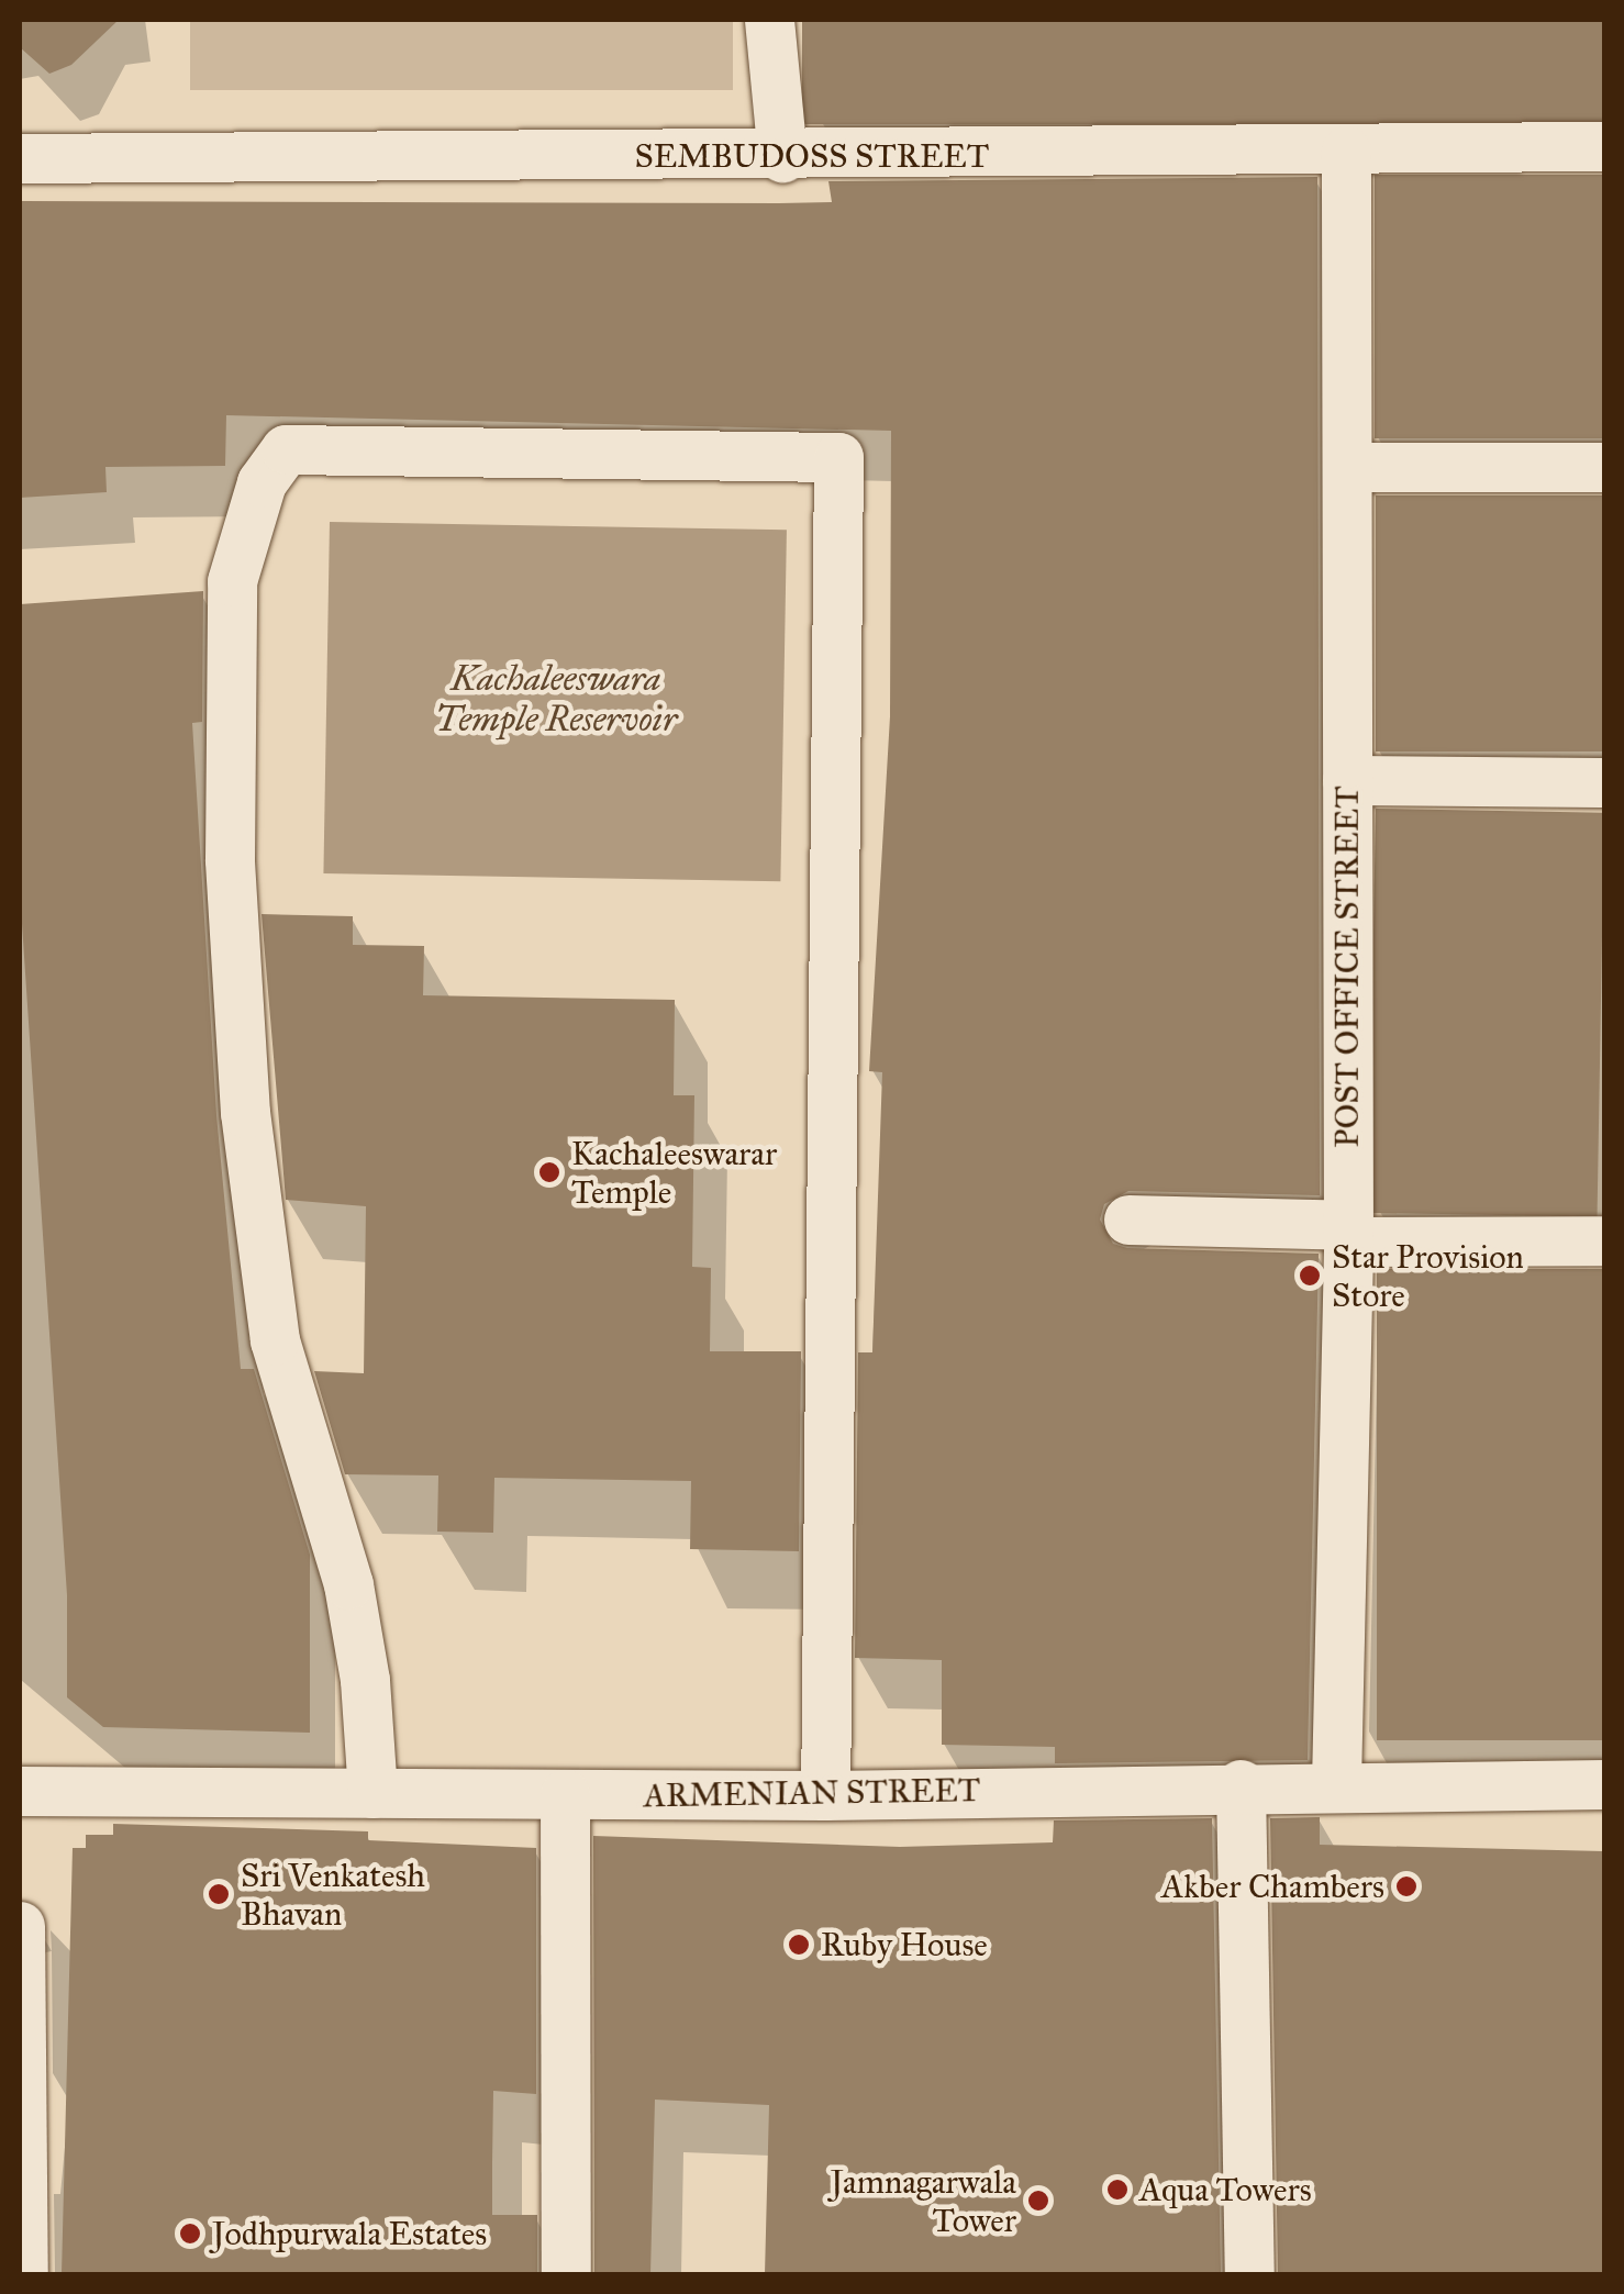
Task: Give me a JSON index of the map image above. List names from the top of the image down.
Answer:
{
  "streets": {
    "street": ["SEMBUDOSS STREET", "POST OFFICE STREET", "ARMENIAN STREET"]
  },
  "crossings": [
    ["SEMBUDOSS STREET", "POST OFFICE STREET"],
    ["POST OFFICE STREET", "ARMENIAN STREET"]
  ],
  "water": ["Kachaleeswara Temple Reservoir"],
  "places": [
    "Kachaleeswarar Temple",
    "Star Provision Store",
    "Akber Chambers",
    "Sri Venkatesh Bhavan",
    "Ruby House",
    "Aqua Towers",
    "Jamnagarwala Tower",
    "Jodhpurwala Estates"
  ]
}
